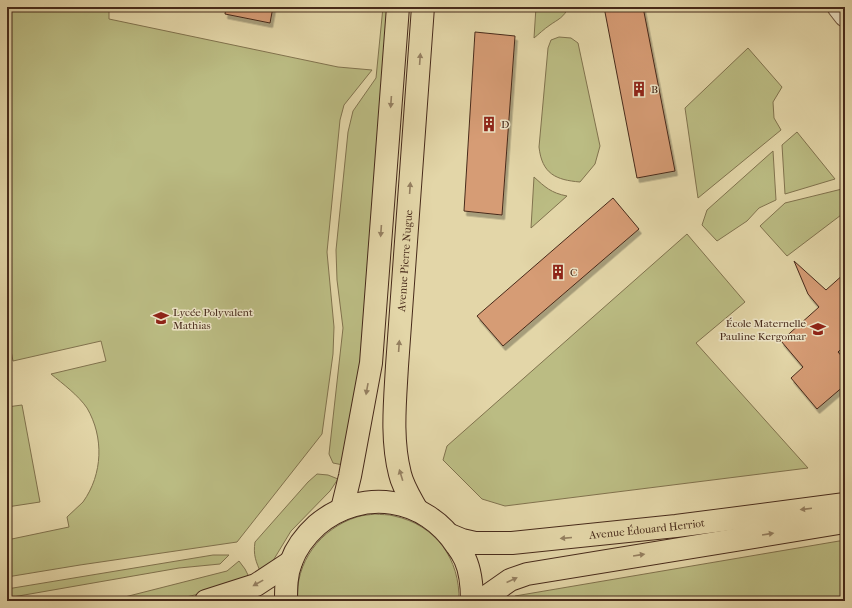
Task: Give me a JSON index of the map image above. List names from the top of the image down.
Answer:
{
  "streets": {
    "main road": ["Avenue Pierre Nugue", "Avenue Édouard Herriot"]
  },
  "places": {
    "building": ["B", "D", "C"],
    "school or university": ["Lycée Polyvalent Mathias", "École Maternelle Pauline Kergomar"]
  }
}
